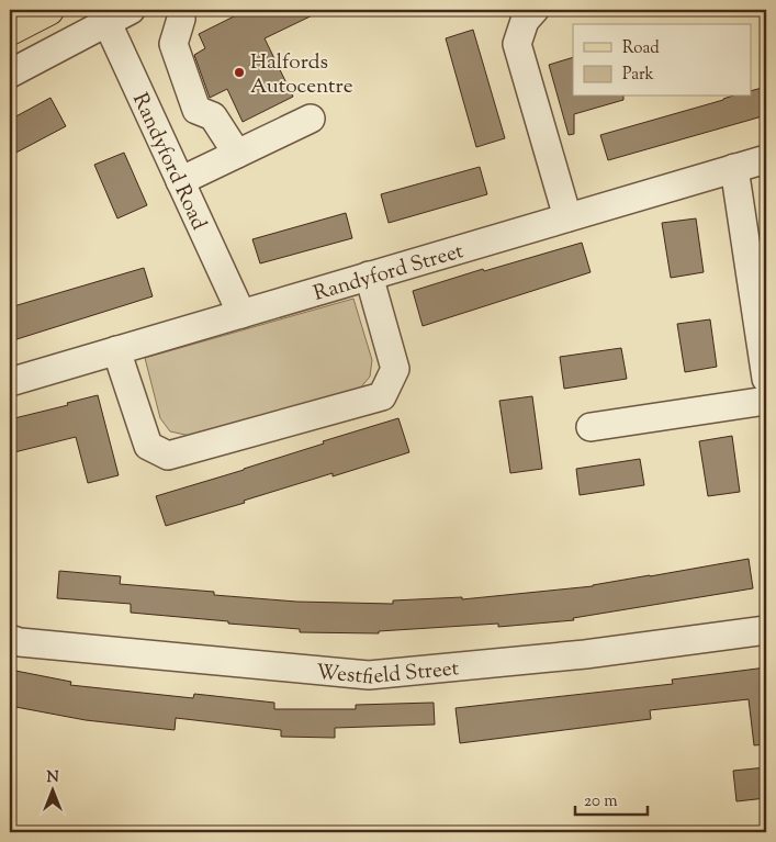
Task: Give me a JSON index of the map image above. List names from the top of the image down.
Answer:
{
  "streets": {
    "street": ["Randyford Road", "Randyford Street", "Westfield Street"]
  },
  "crossings": [
    ["Randyford Road", "Randyford Street"]
  ],
  "places": ["Halfords Autocentre"],
  "legend": ["Road", "Park"],
  "scale_bar": "20 m",
  "north": "top"
}
